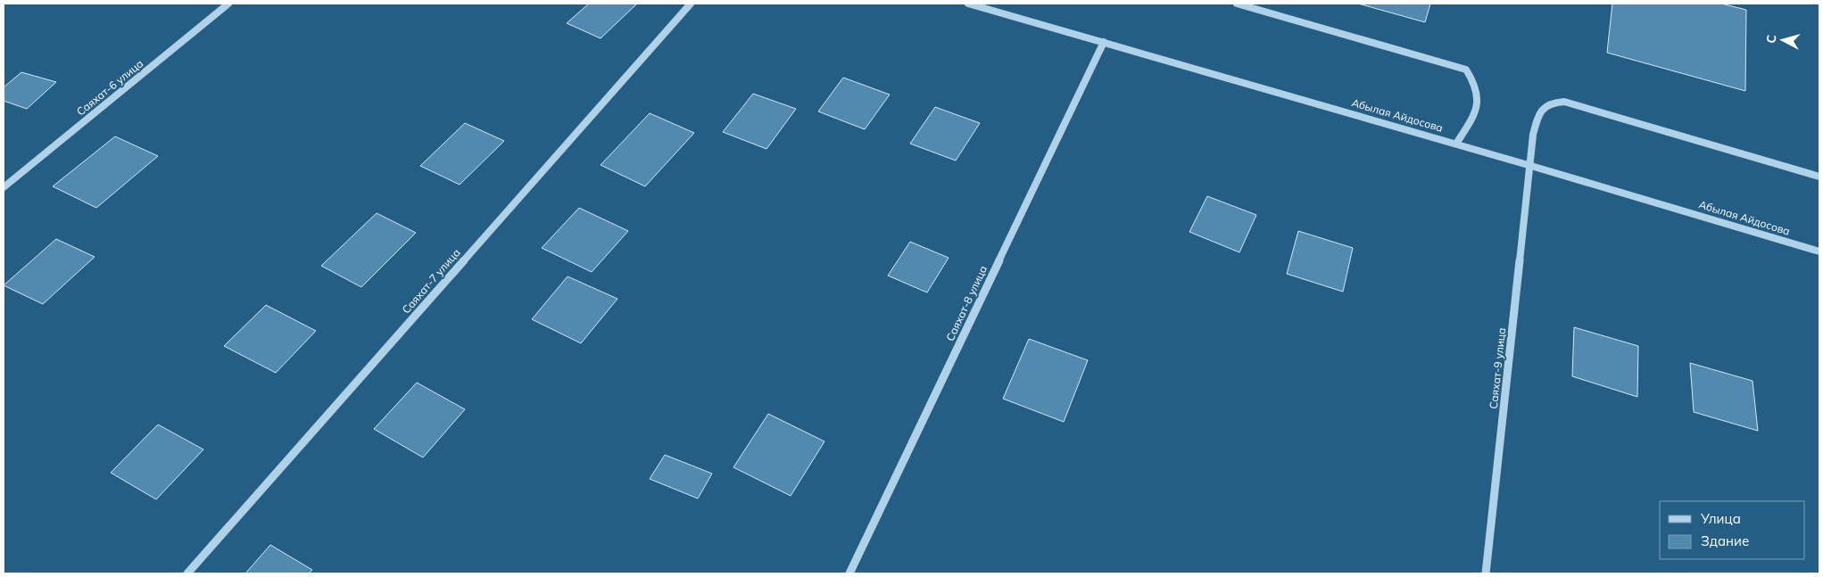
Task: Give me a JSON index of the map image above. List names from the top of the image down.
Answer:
{
  "streets": {
    "street": [
      "Саяхат-6 улица",
      "Абылая Айдосова",
      "Саяхат-7 улица",
      "Саяхат-8 улица",
      "Саяхат-9 улица"
    ]
  },
  "crossings": [
    ["Абылая Айдосова", "Саяхат-8 улица"],
    ["Абылая Айдосова", "Саяхат-9 улица"]
  ],
  "legend": ["Улица", "Здание"],
  "north": "left"
}
